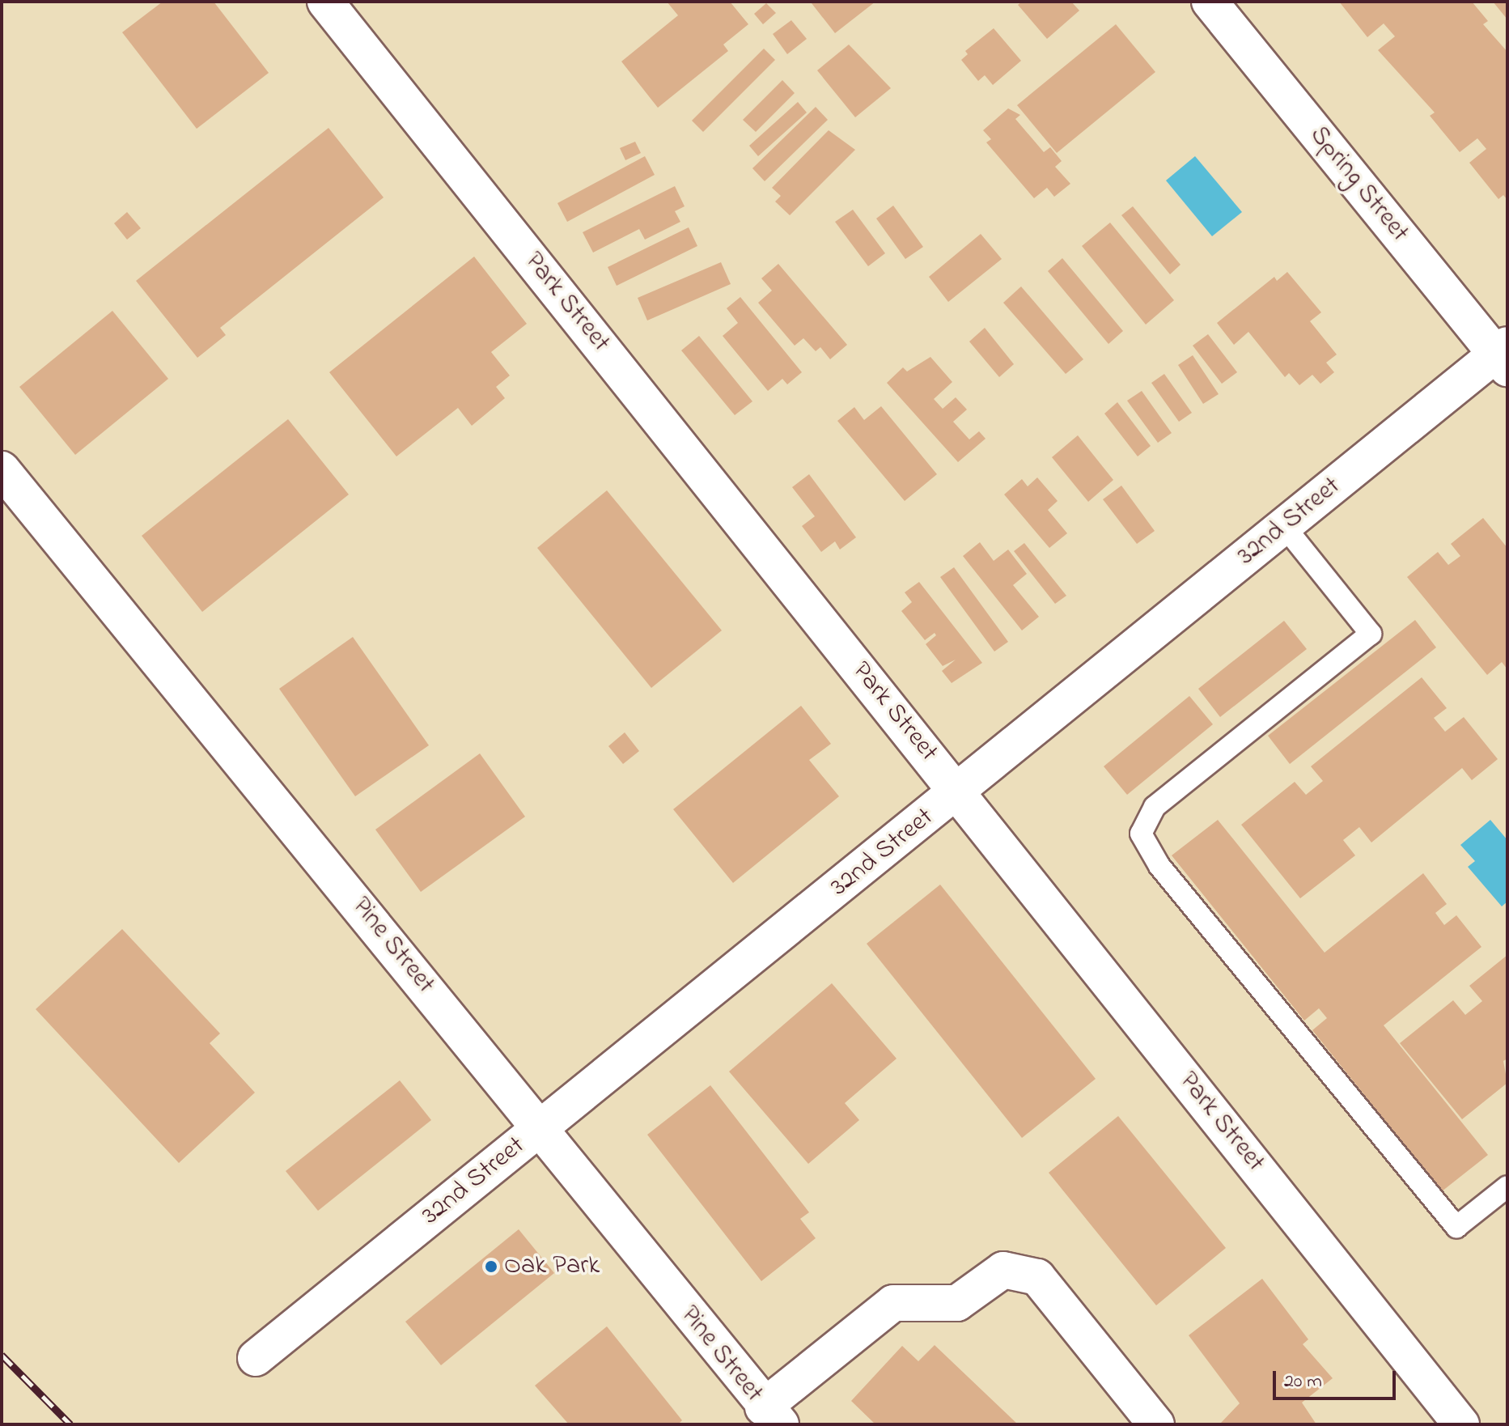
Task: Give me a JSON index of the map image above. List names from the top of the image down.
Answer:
{
  "streets": {
    "street": [
      "Spring Street",
      "Park Street",
      "32nd Street",
      "Pine Street"
    ]
  },
  "crossings": [
    ["Spring Street", "32nd Street"],
    ["Park Street", "32nd Street"],
    ["32nd Street", "Pine Street"]
  ],
  "places": ["Oak Park"],
  "scale_bar": "20 m"
}
